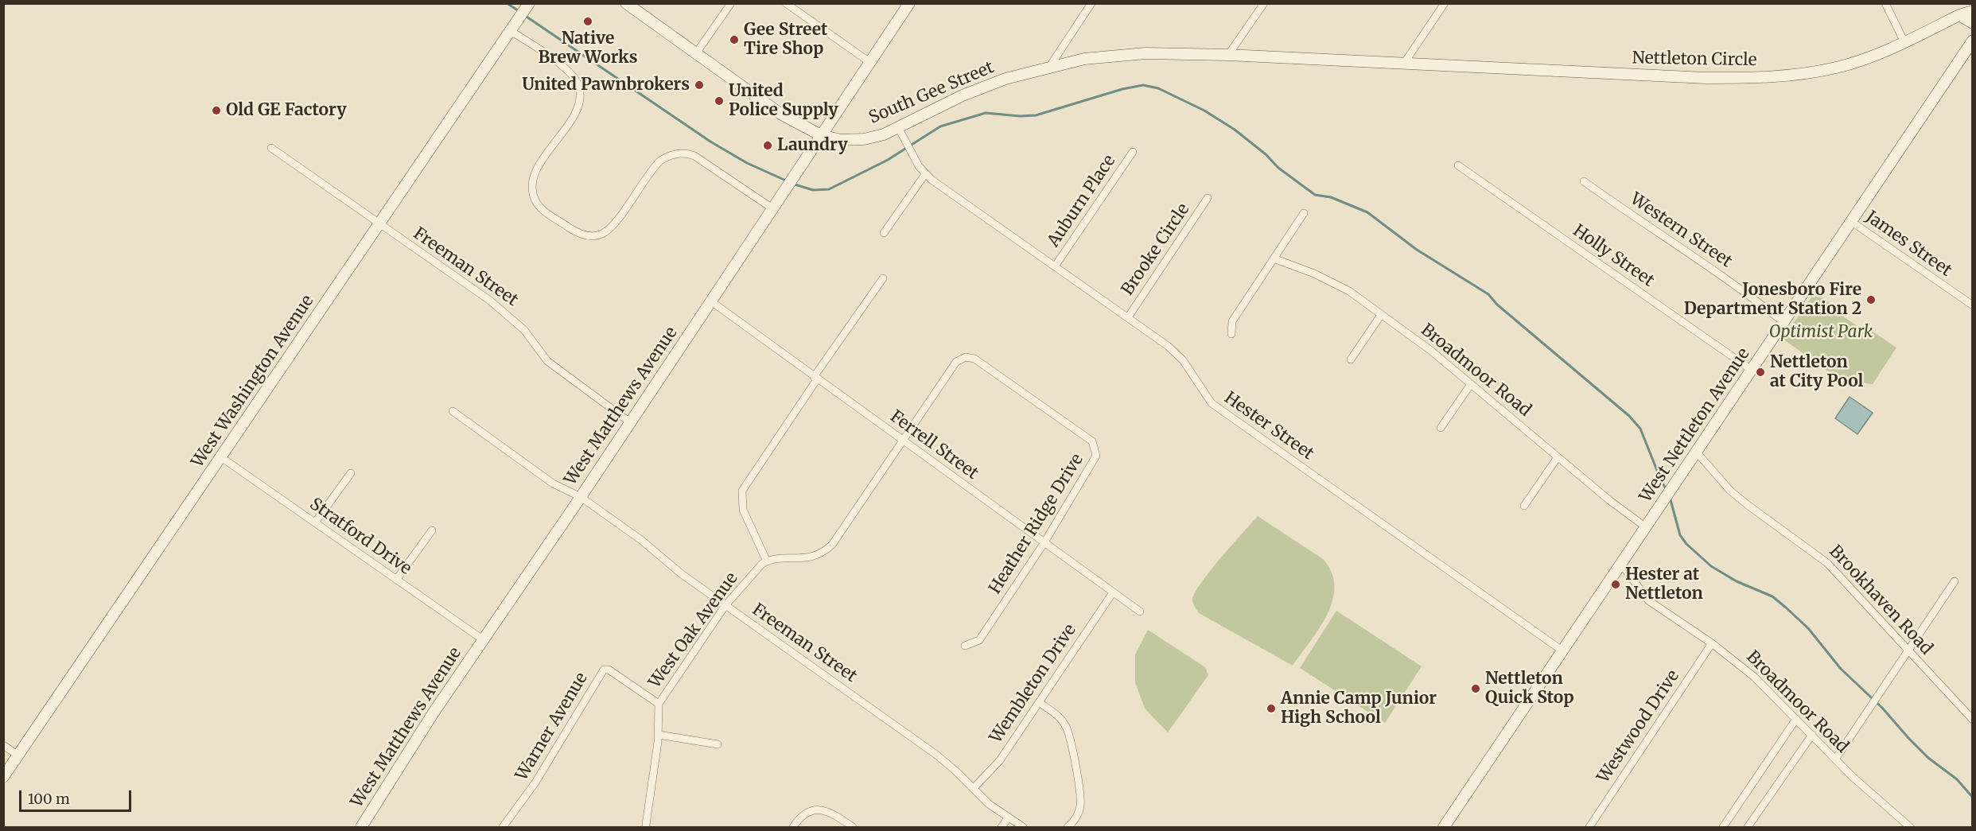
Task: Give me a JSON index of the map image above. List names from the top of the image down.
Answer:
{
  "streets": {
    "main road": [
      "Nettleton Circle",
      "South Gee Street",
      "West Washington Avenue",
      "West Matthews Avenue",
      "West Nettleton Avenue"
    ],
    "street": [
      "Auburn Place",
      "Western Street",
      "James Street",
      "Brooke Circle",
      "Holly Street",
      "Freeman Street",
      "Broadmoor Road",
      "Hester Street",
      "Ferrell Street",
      "Heather Ridge Drive",
      "Stratford Drive",
      "Brookhaven Road",
      "West Oak Avenue",
      "Wembleton Drive",
      "Warner Avenue",
      "Westwood Drive"
    ]
  },
  "crossings": [
    ["Nettleton Circle", "South Gee Street"],
    ["South Gee Street", "West Matthews Avenue"],
    ["South Gee Street", "Hester Street"],
    ["Auburn Place", "Hester Street"],
    ["Western Street", "West Nettleton Avenue"],
    ["James Street", "West Nettleton Avenue"],
    ["Brooke Circle", "Hester Street"],
    ["Holly Street", "West Nettleton Avenue"],
    ["Freeman Street", "West Washington Avenue"],
    ["Freeman Street", "West Matthews Avenue"],
    ["Freeman Street", "West Oak Avenue"],
    ["Freeman Street", "Wembleton Drive"],
    ["Broadmoor Road", "West Nettleton Avenue"],
    ["Broadmoor Road", "Westwood Drive"],
    ["West Washington Avenue", "Stratford Drive"],
    ["West Matthews Avenue", "Ferrell Street"],
    ["West Matthews Avenue", "Stratford Drive"],
    ["West Nettleton Avenue", "Hester Street"],
    ["West Nettleton Avenue", "Brookhaven Road"],
    ["Ferrell Street", "Heather Ridge Drive"],
    ["Ferrell Street", "Wembleton Drive"],
    ["West Oak Avenue", "Warner Avenue"]
  ],
  "parks": ["Optimist Park"],
  "places": [
    "Native Brew Works",
    "Gee Street Tire Shop",
    "United Pawnbrokers",
    "United Police Supply",
    "Old GE Factory",
    "Laundry",
    "Jonesboro Fire Department Station 2",
    "Nettleton at City Pool",
    "Hester at Nettleton",
    "Nettleton Quick Stop",
    "Annie Camp Junior High School"
  ],
  "scale_bar": "100 m"
}
